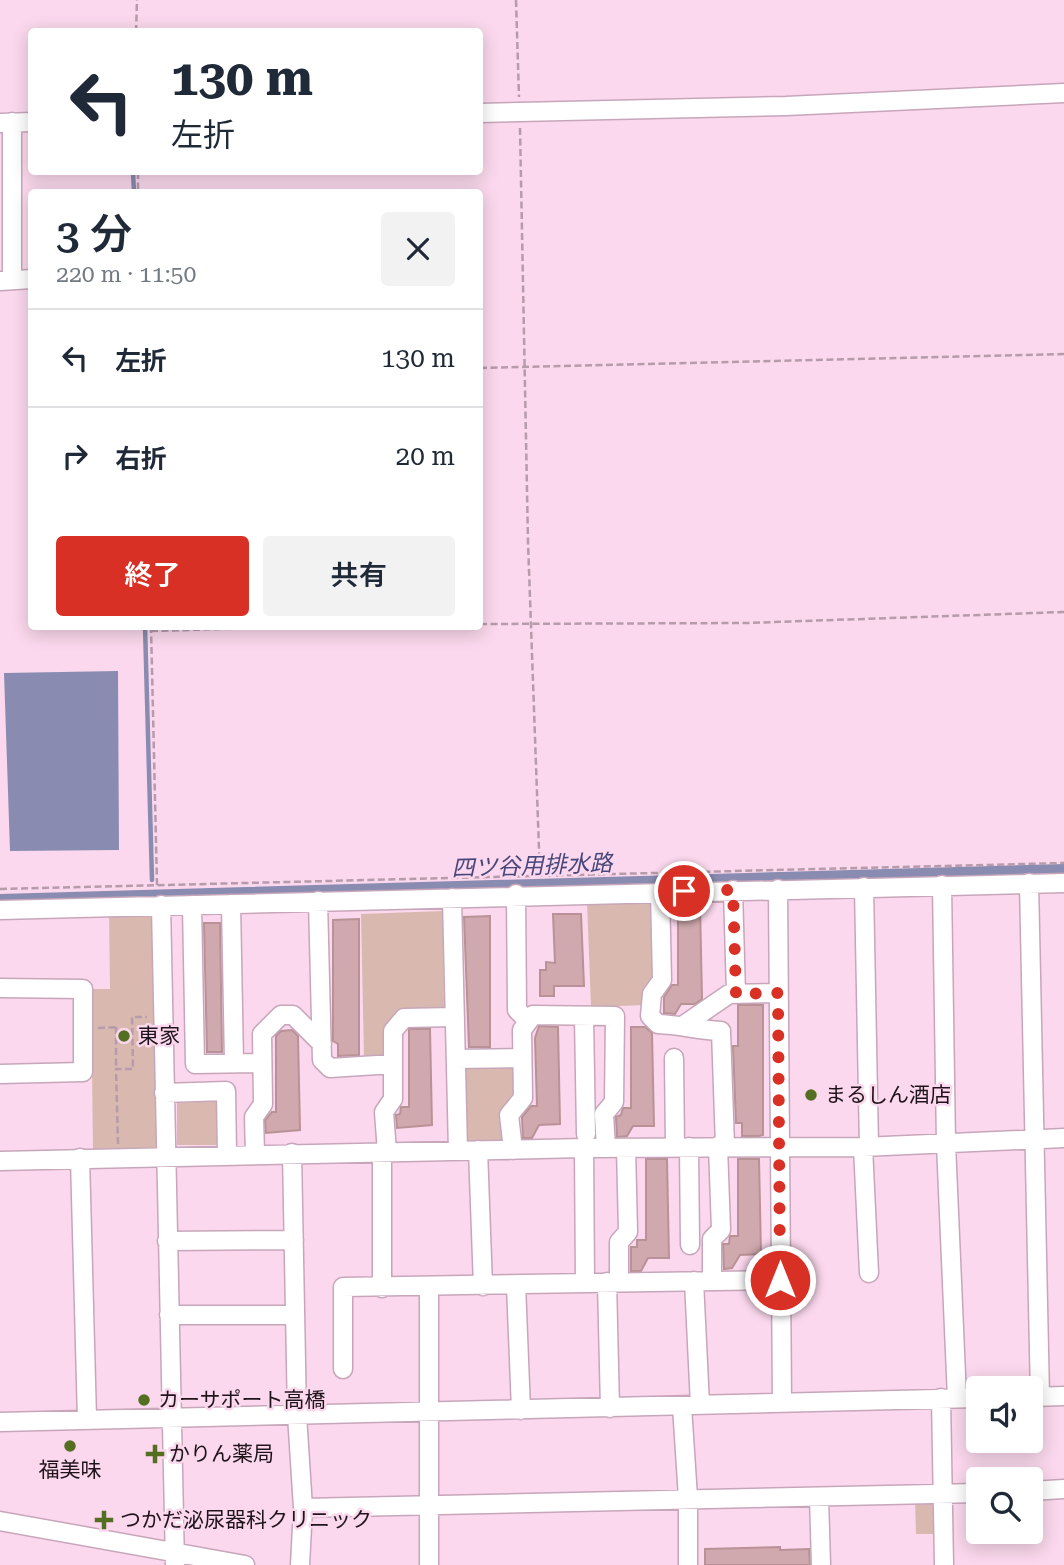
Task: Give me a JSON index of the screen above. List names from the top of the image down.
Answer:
{
  "water": ["四ツ谷用排水路"],
  "places": {
    "other": [
      "東家",
      "まるしん酒店",
      "カーサポート高橋",
      "福美味"
    ],
    "health": ["かりん薬局", "つかだ泌尿器科クリニック"]
  },
  "page": {
    "turn": ["130 m", "左折"],
    "heading": ["3 分", "220 m · 11:50"],
    "list": [
      {
        "name": "左折",
        "value": "130 m"
      },
      {
        "name": "右折",
        "value": "20 m"
      }
    ],
    "buttons": ["終了", "共有"]
  }
}
